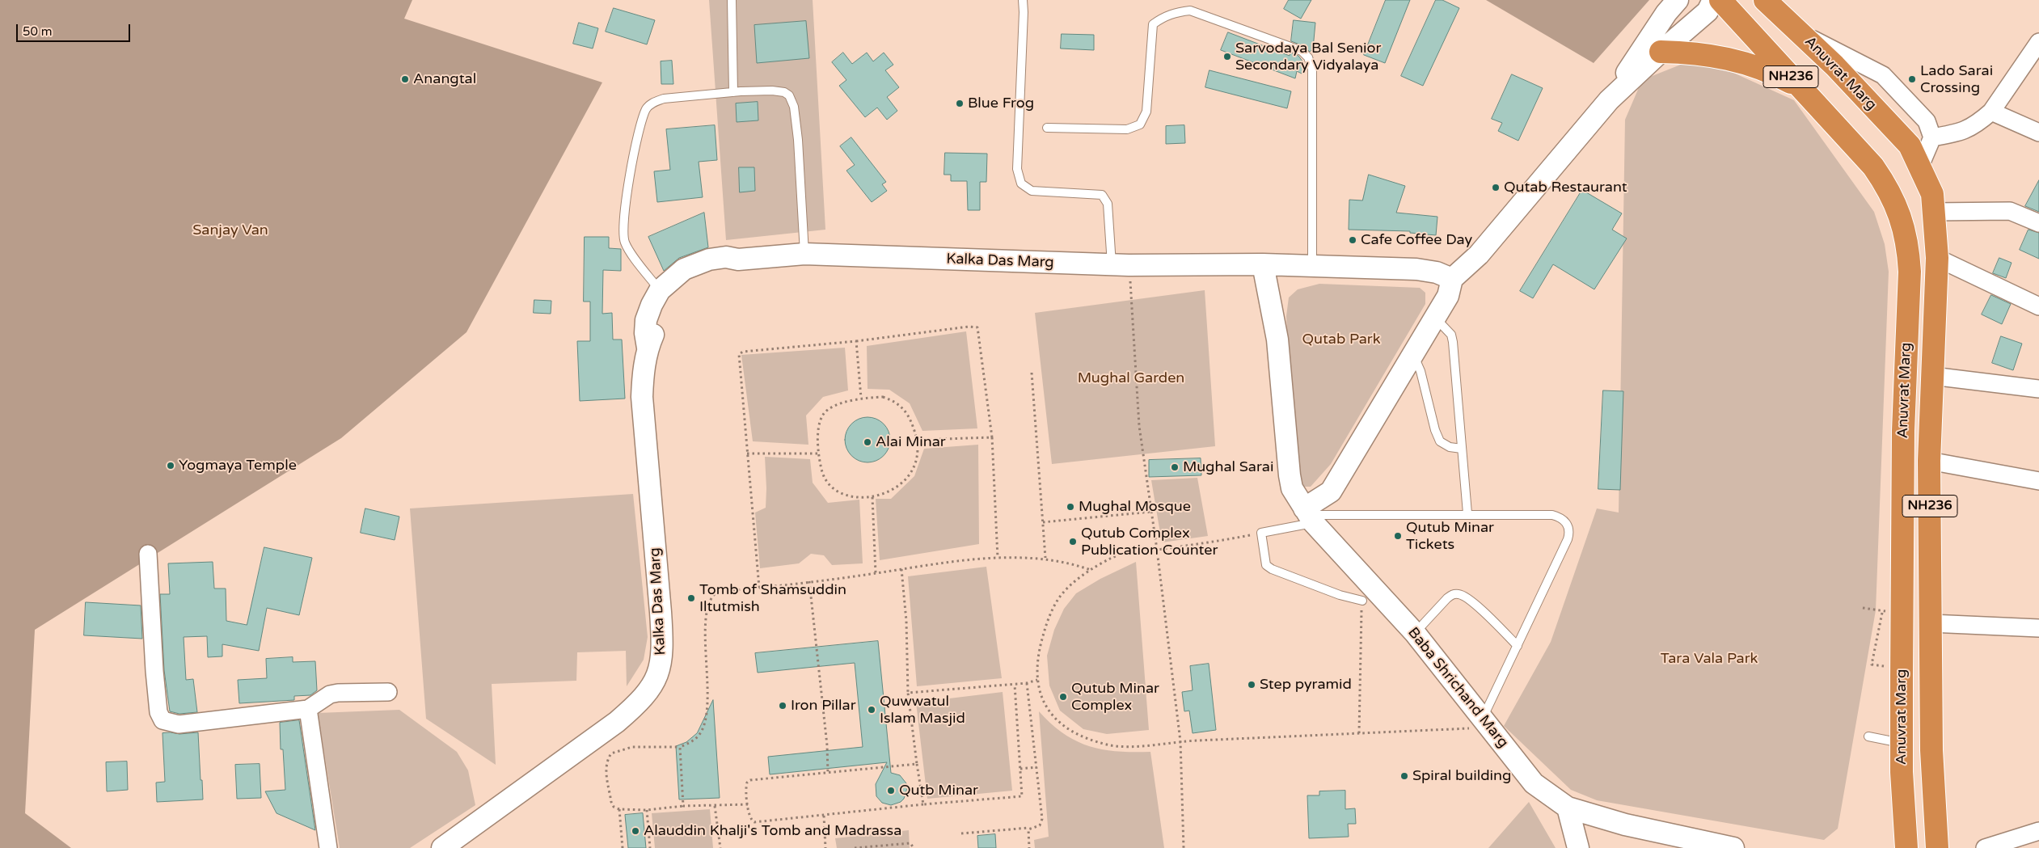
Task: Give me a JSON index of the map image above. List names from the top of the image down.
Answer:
{
  "streets": {
    "highway": ["Anuvrat Marg", "NH236"],
    "street": ["Kalka Das Marg", "Baba Shrichand Marg"]
  },
  "crossings": [
    ["Kalka Das Marg", "Baba Shrichand Marg"]
  ],
  "parks": [
    "Sanjay Van",
    "Qutab Park",
    "Mughal Garden",
    "Tara Vala Park"
  ],
  "places": [
    "Sarvodaya Bal Senior Secondary Vidyalaya",
    "Anangtal",
    "Lado Sarai Crossing",
    "Blue Frog",
    "Qutab Restaurant",
    "Cafe Coffee Day",
    "Alai Minar",
    "Yogmaya Temple",
    "Mughal Sarai",
    "Mughal Mosque",
    "Qutub Minar Tickets",
    "Qutub Complex Publication Counter",
    "Tomb of Shamsuddin Iltutmish",
    "Step pyramid",
    "Qutub Minar Complex",
    "Iron Pillar",
    "Quwwatul Islam Masjid",
    "Spiral building",
    "Qutb Minar",
    "Alauddin Khalji's Tomb and Madrassa"
  ],
  "scale_bar": "50 m"
}
